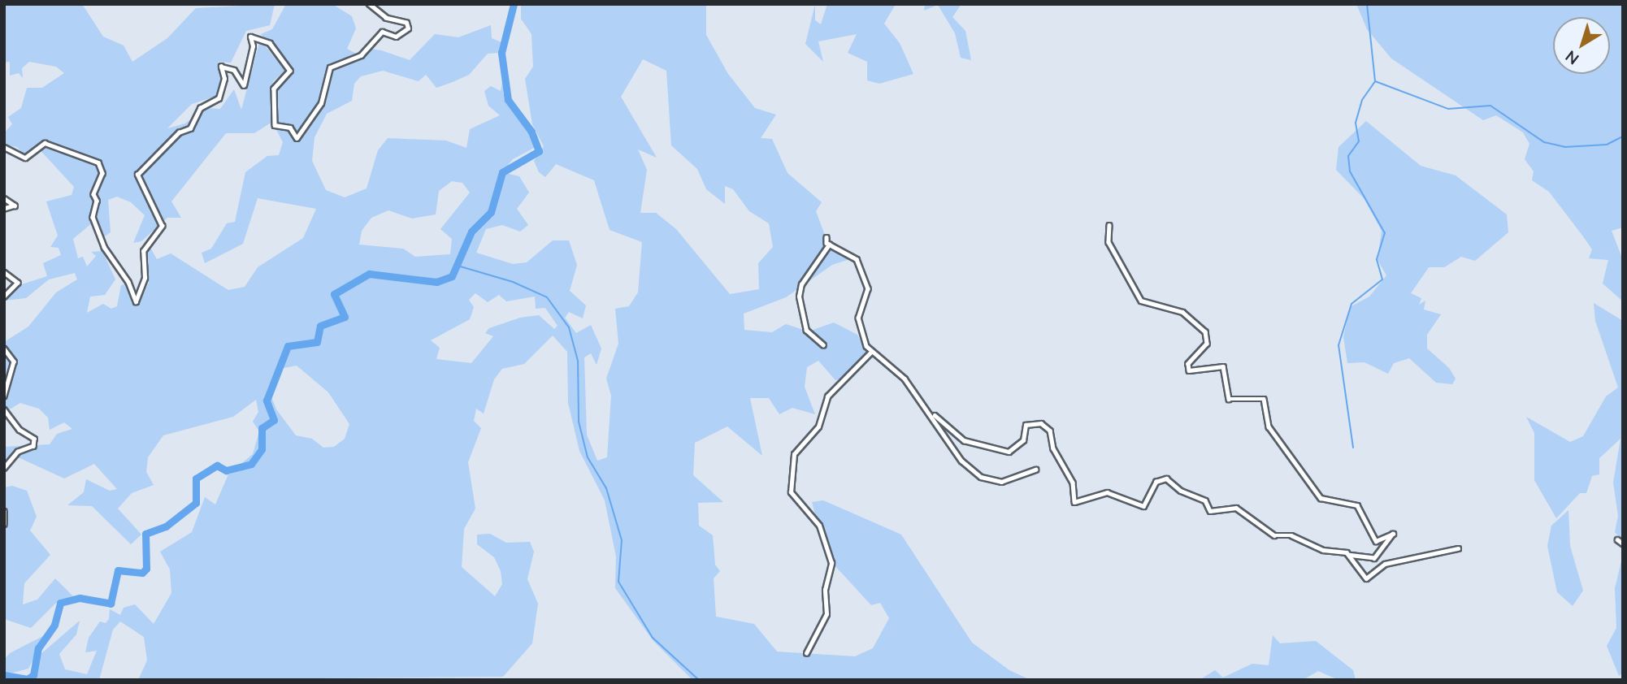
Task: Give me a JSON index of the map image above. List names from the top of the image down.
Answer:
{
  "north": "bottom left"
}
